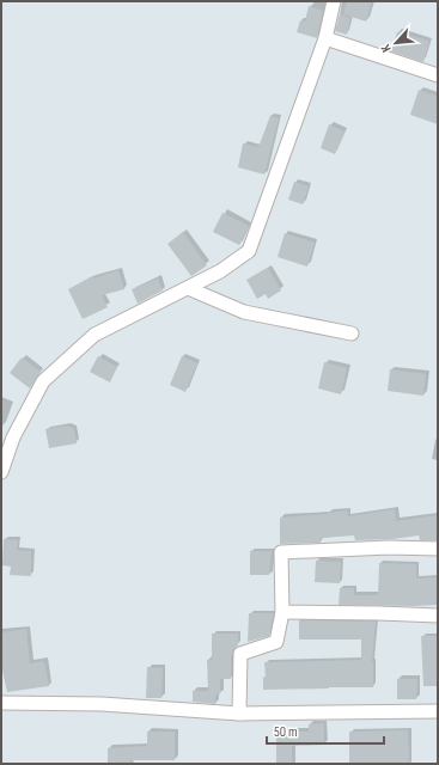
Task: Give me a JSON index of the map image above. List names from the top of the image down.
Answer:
{
  "scale_bar": "50 m",
  "north": "bottom left"
}
